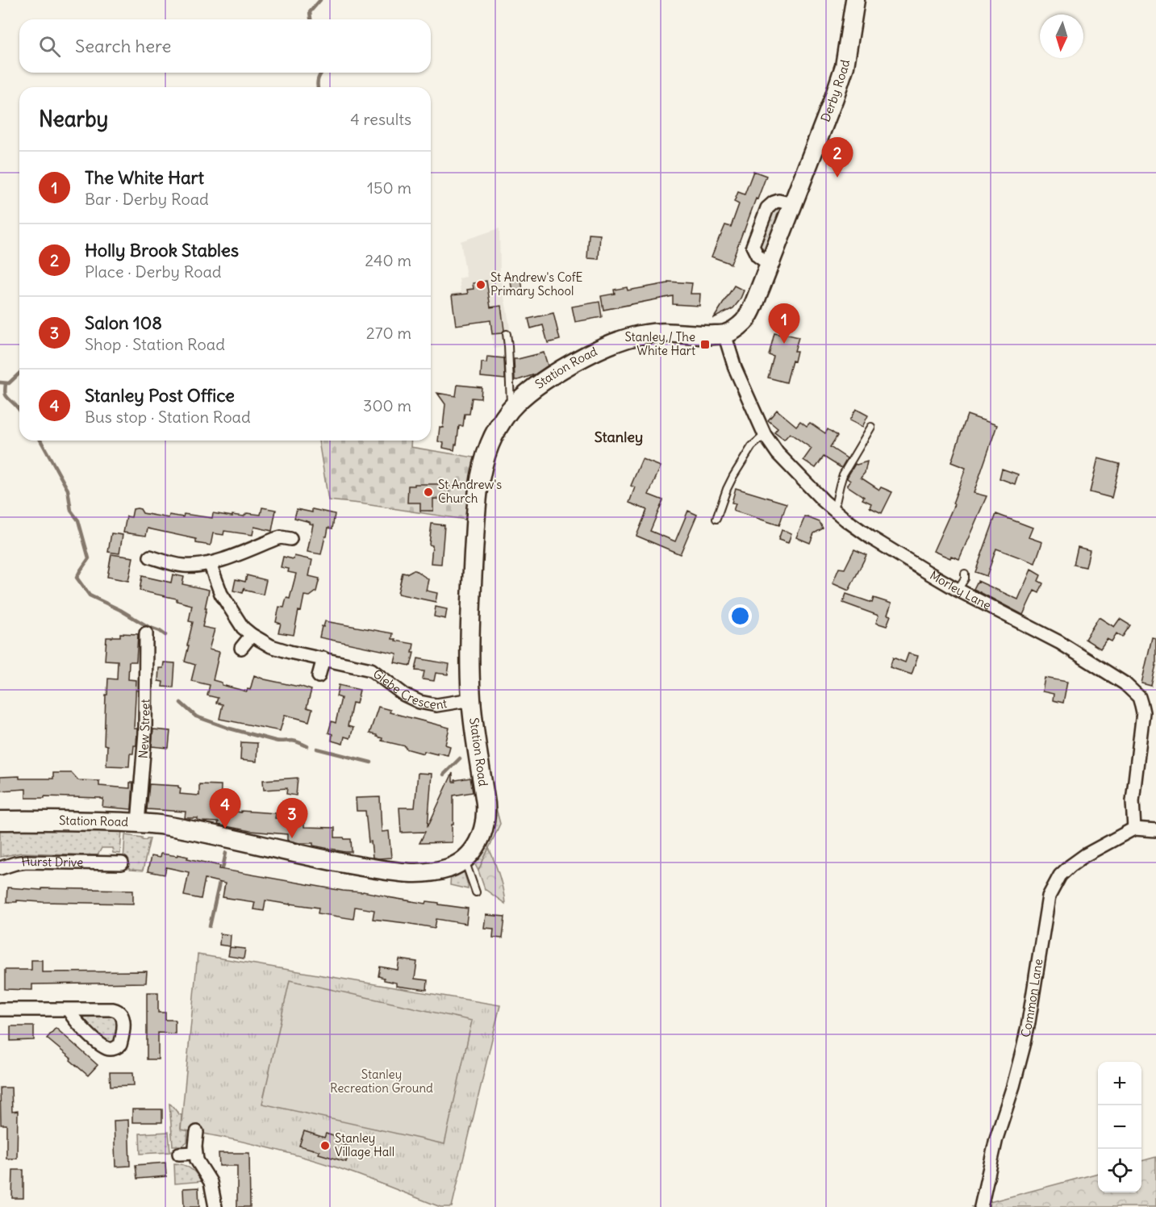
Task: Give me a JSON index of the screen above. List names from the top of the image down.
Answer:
{
  "streets": {
    "street": [
      "Derby Road",
      "Station Road",
      "Morley Lane",
      "Glebe Crescent",
      "New Street",
      "Hurst Drive",
      "Common Lane"
    ]
  },
  "crossings": [
    ["Derby Road", "Station Road"],
    ["Derby Road", "Morley Lane"],
    ["Station Road", "Morley Lane"],
    ["Station Road", "Glebe Crescent"],
    ["Station Road", "New Street"],
    ["Morley Lane", "Common Lane"]
  ],
  "districts": ["Stanley"],
  "parks": ["Stanley Recreation Ground"],
  "places": {
    "other": ["St Andrew's CofE Primary School", "St Andrew's Church", "Stanley Village Hall"],
    "transit": ["Stanley / The White Hart"]
  },
  "north": "bottom",
  "page": {
    "search": "Search here",
    "heading": ["Nearby", "4 results"],
    "pins": [
      "2",
      "1",
      "4",
      "3"
    ],
    "list": [
      {
        "mark": "1",
        "name": "The White Hart",
        "note": "Bar · Derby Road",
        "value": "150 m"
      },
      {
        "mark": "2",
        "name": "Holly Brook Stables",
        "note": "Place · Derby Road",
        "value": "240 m"
      },
      {
        "mark": "3",
        "name": "Salon 108",
        "note": "Shop · Station Road",
        "value": "270 m"
      },
      {
        "mark": "4",
        "name": "Stanley Post Office",
        "note": "Bus stop · Station Road",
        "value": "300 m"
      }
    ],
    "map_buttons": ["+", "−"]
  }
}
